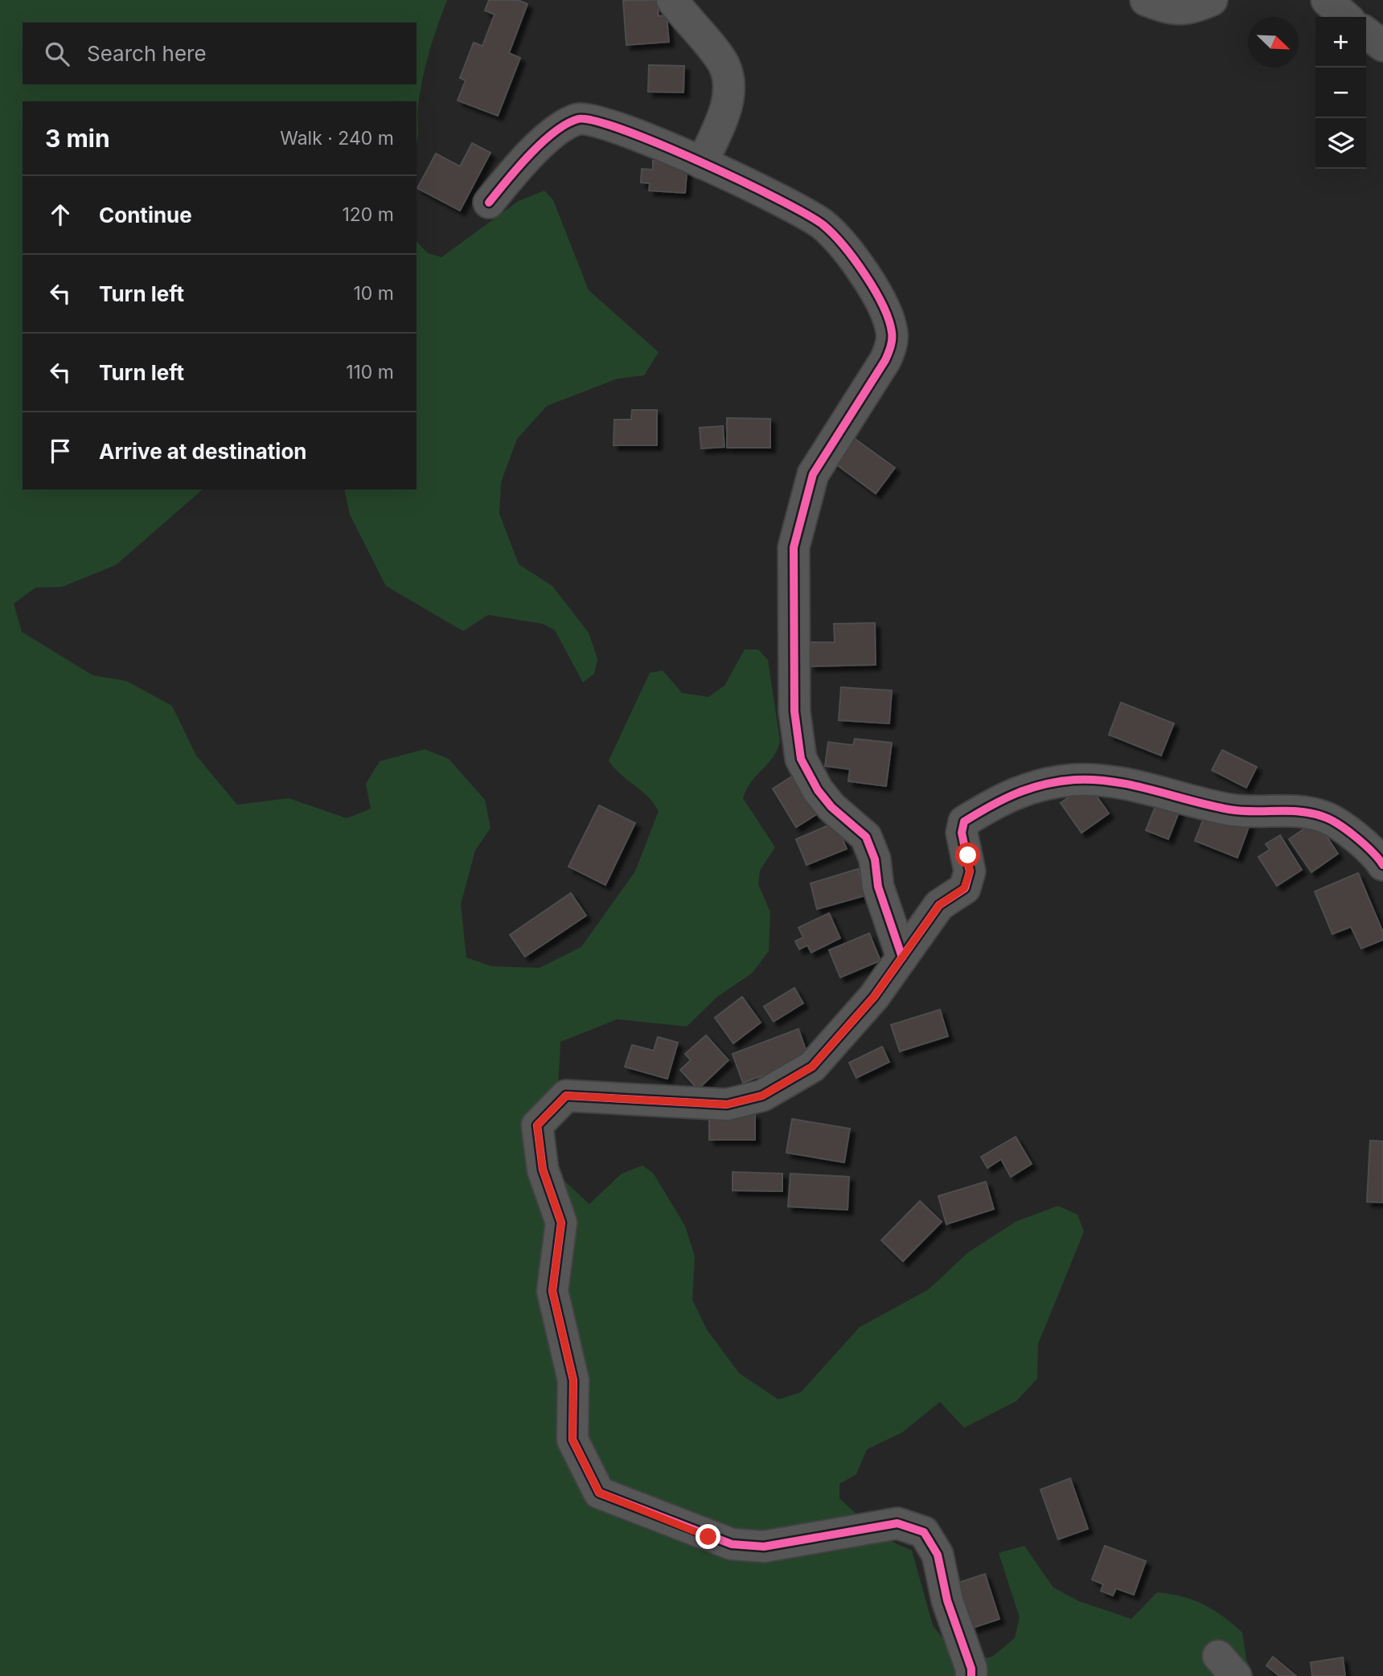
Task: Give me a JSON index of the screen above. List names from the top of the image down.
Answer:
{
  "north": "bottom right",
  "page": {
    "map_buttons": ["+", "−"],
    "search": "Search here",
    "heading": ["3 min", "Walk · 240 m"],
    "list": [
      ["Continue", "120 m"],
      ["Turn left", "10 m"],
      ["Turn left", "110 m"],
      "Arrive at destination"
    ]
  }
}
